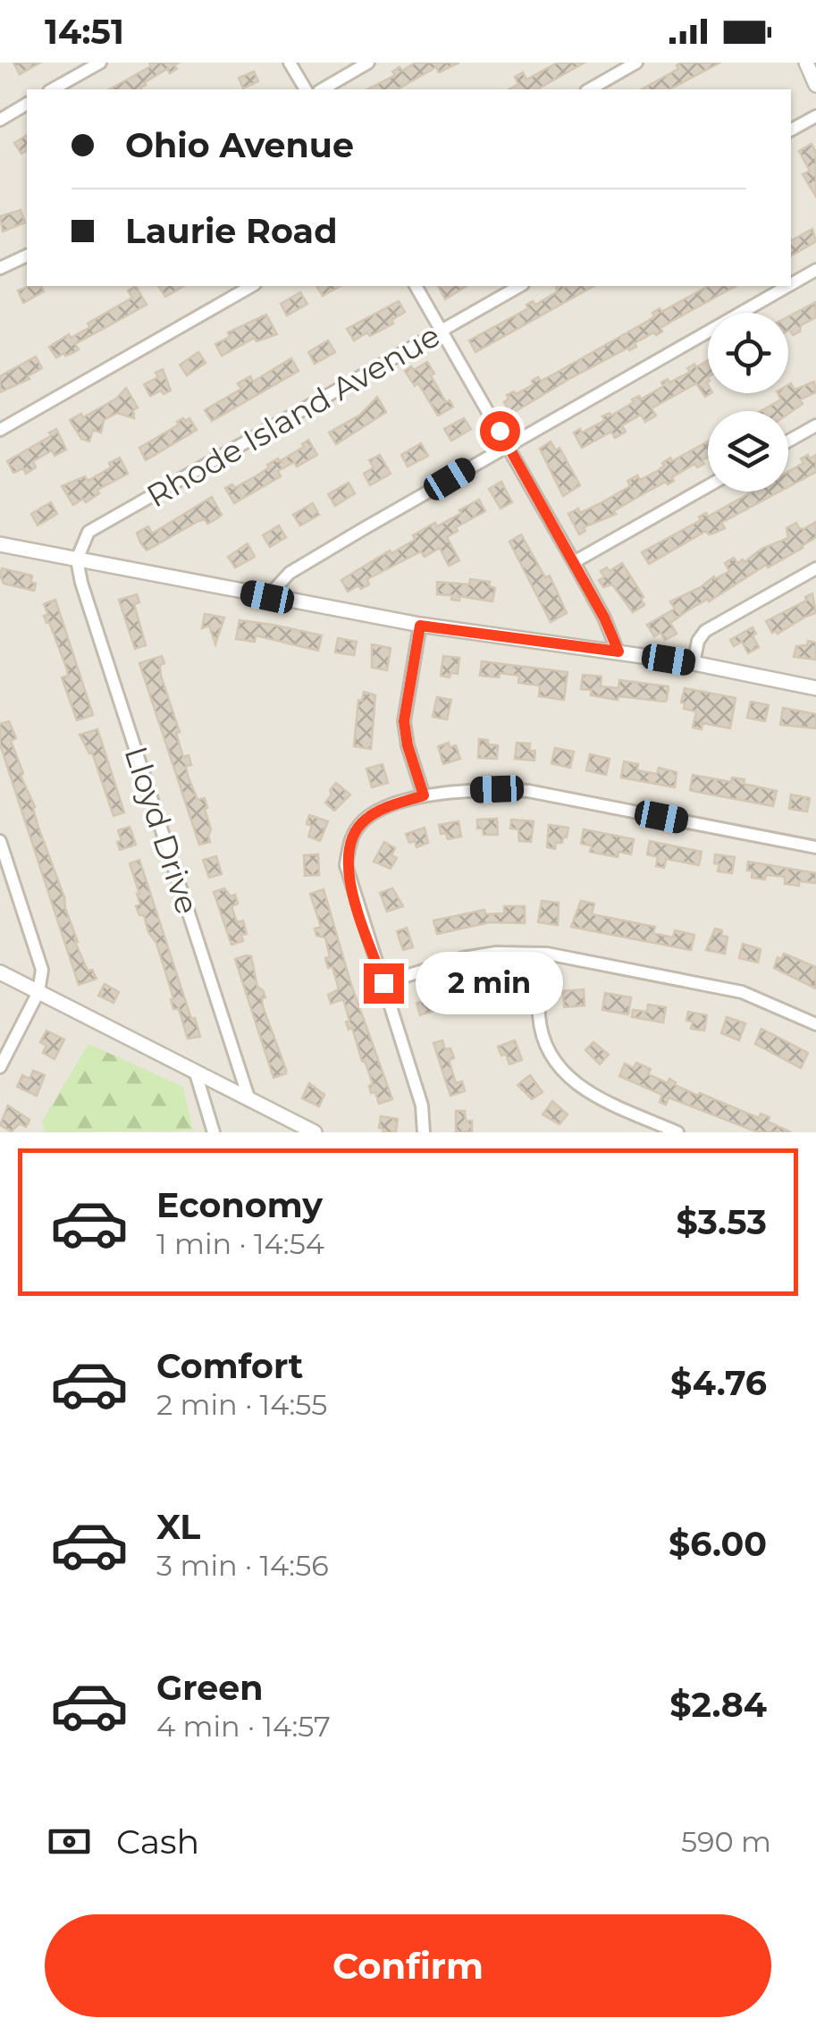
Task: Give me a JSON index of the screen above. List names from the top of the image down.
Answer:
{
  "streets": {
    "street": ["Rhode Island Avenue", "Lloyd Drive"]
  },
  "crossings": [
    ["Rhode Island Avenue", "Lloyd Drive"]
  ],
  "page": {
    "status": "14:51",
    "banner": ["Ohio Avenue", "Laurie Road"],
    "bubble": "2 min",
    "list": [
      {
        "name": "Economy",
        "note": "1 min · 14:54",
        "value": "$3.53"
      },
      {
        "name": "Comfort",
        "note": "2 min · 14:55",
        "value": "$4.76"
      },
      {
        "name": "XL",
        "note": "3 min · 14:56",
        "value": "$6.00"
      },
      {
        "name": "Green",
        "note": "4 min · 14:57",
        "value": "$2.84"
      }
    ],
    "pay": ["Cash", "590 m"],
    "buttons": "Confirm"
  }
}
